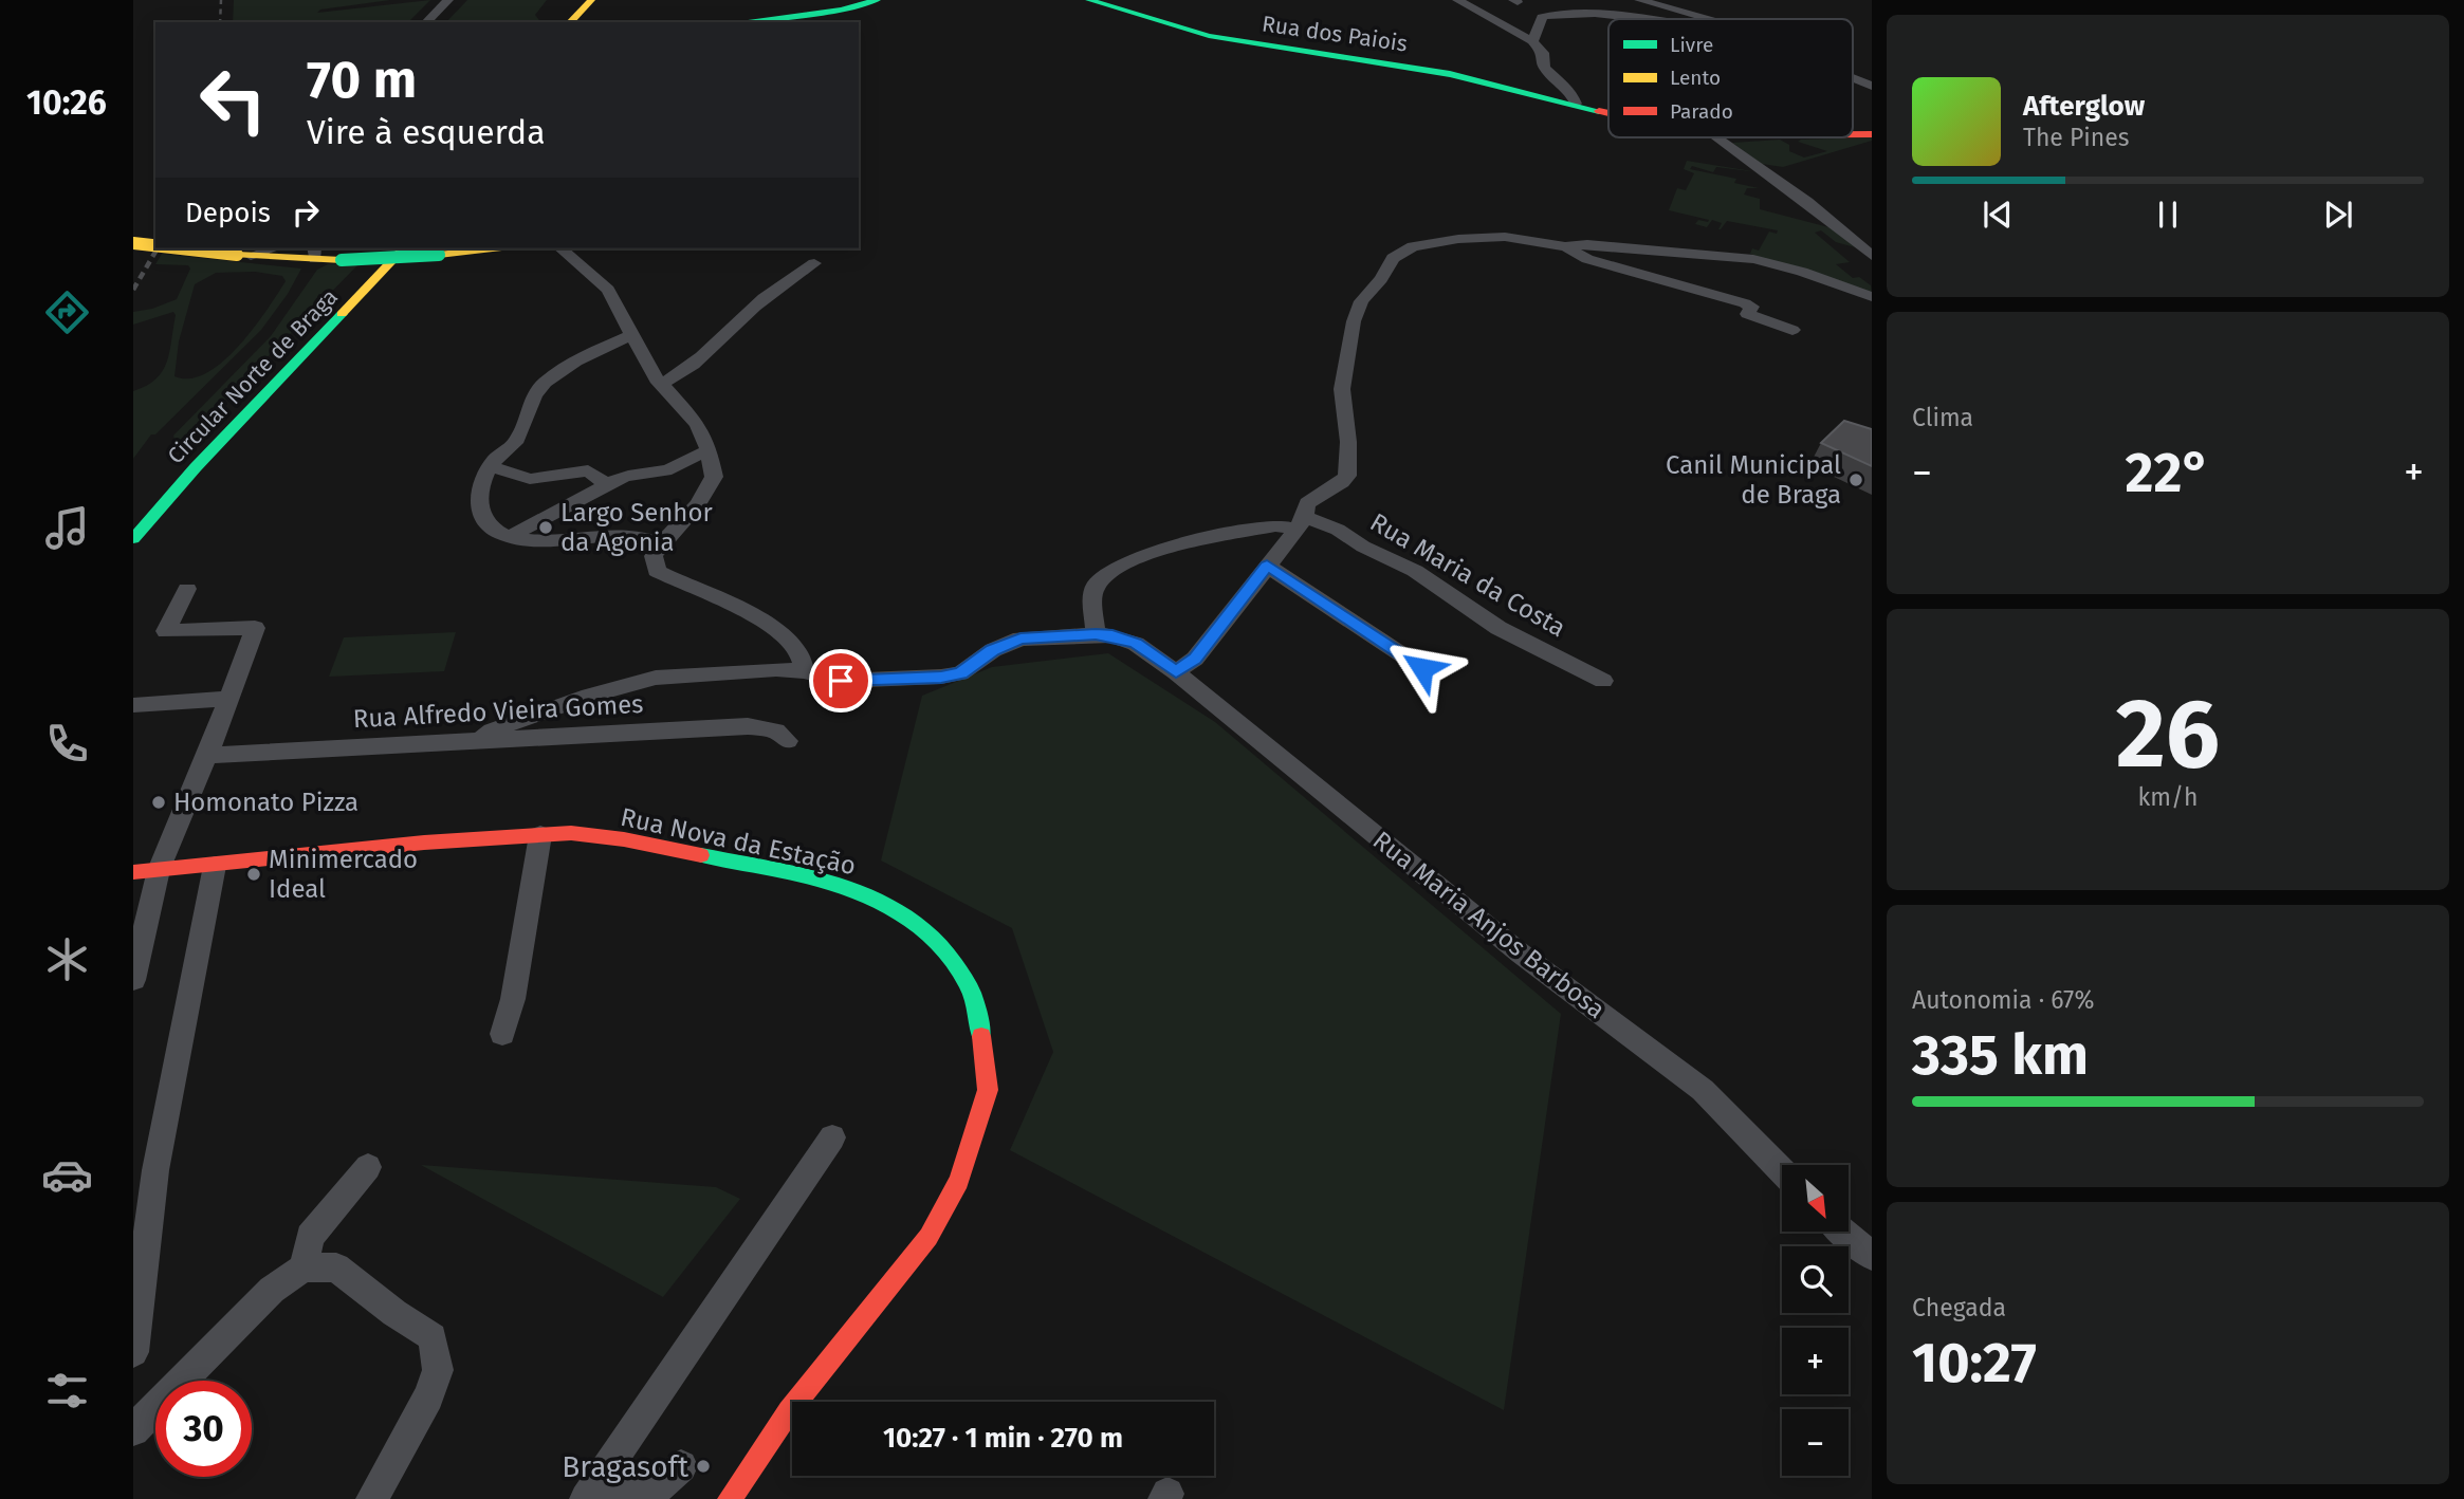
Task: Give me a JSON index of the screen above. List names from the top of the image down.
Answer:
{
  "streets": {
    "main road": ["Rua dos Paiois", "Circular Norte de Braga", "Rua Nova da Estação"],
    "street": ["Rua Maria da Costa", "Rua Alfredo Vieira Gomes", "Rua Maria Anjos Barbosa"]
  },
  "places": [
    "Canil Municipal de Braga",
    "Largo Senhor da Agonia",
    "Homonato Pizza",
    "Minimercado Ideal",
    "Bragasoft"
  ],
  "legend": ["Livre", "Lento", "Parado"],
  "north": "bottom right",
  "page": {
    "tabs": "10:26",
    "turn": ["70 m", "Vire à esquerda"],
    "song": ["Afterglow", "The Pines"],
    "then": "Depois",
    "tile": [
      "Clima",
      ["26", "km/h"],
      ["Autonomia · 67%", "335 km"],
      ["Chegada", "10:27"]
    ],
    "heat": ["−", "22°", "+"],
    "map_buttons": ["+", "−"],
    "limit": "30",
    "trip": "10:27 · 1 min · 270 m"
  }
}
